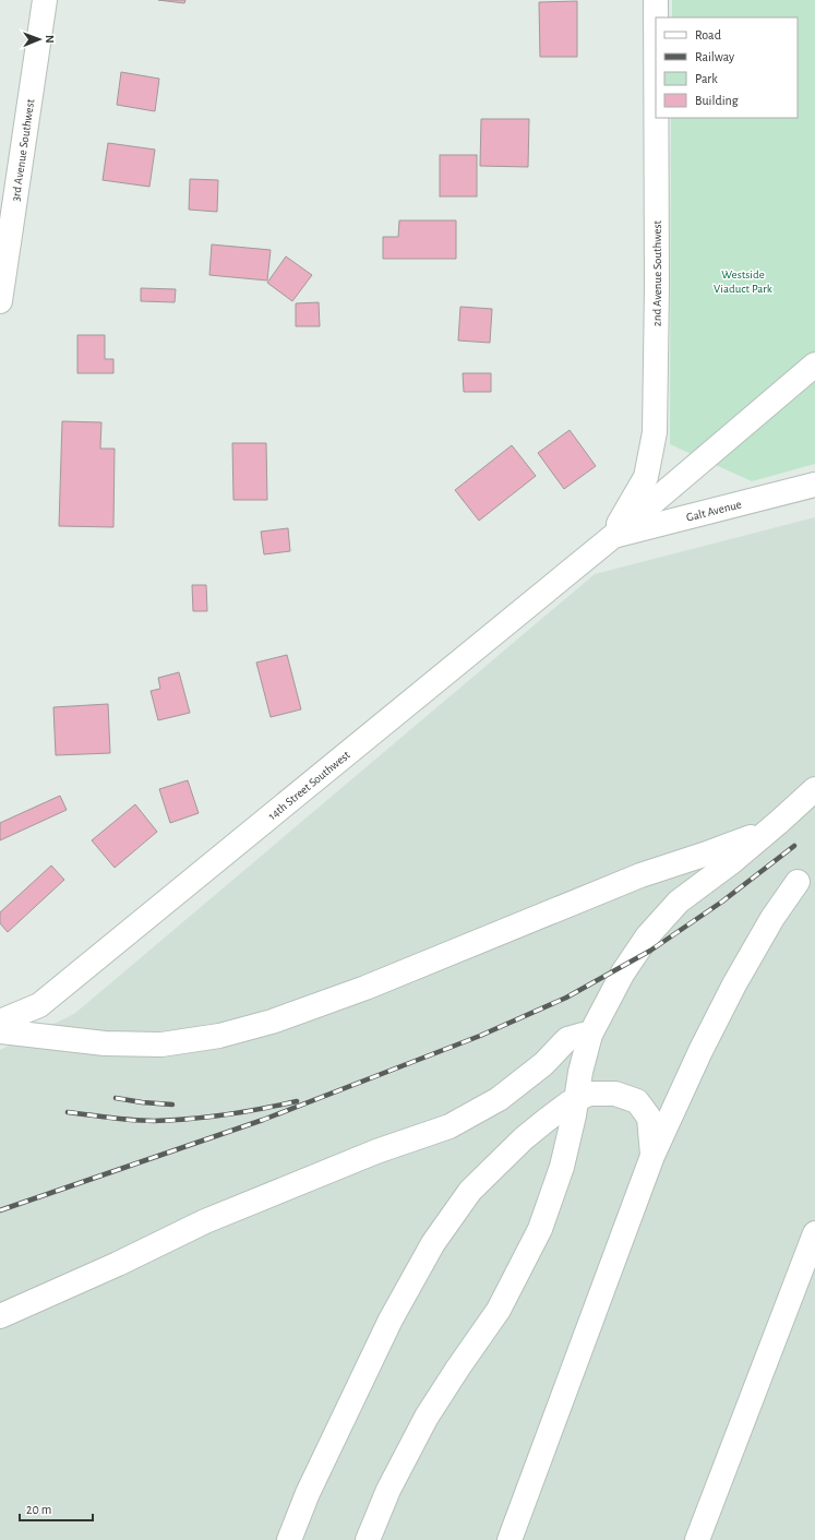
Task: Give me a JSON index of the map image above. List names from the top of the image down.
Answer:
{
  "streets": {
    "street": [
      "3rd Avenue Southwest",
      "2nd Avenue Southwest",
      "Galt Avenue",
      "14th Street Southwest"
    ]
  },
  "crossings": [
    ["2nd Avenue Southwest", "Galt Avenue"],
    ["2nd Avenue Southwest", "14th Street Southwest"],
    ["Galt Avenue", "14th Street Southwest"]
  ],
  "parks": ["Westside Viaduct Park"],
  "legend": [
    "Road",
    "Railway",
    "Park",
    "Building"
  ],
  "scale_bar": "20 m",
  "north": "right"
}
